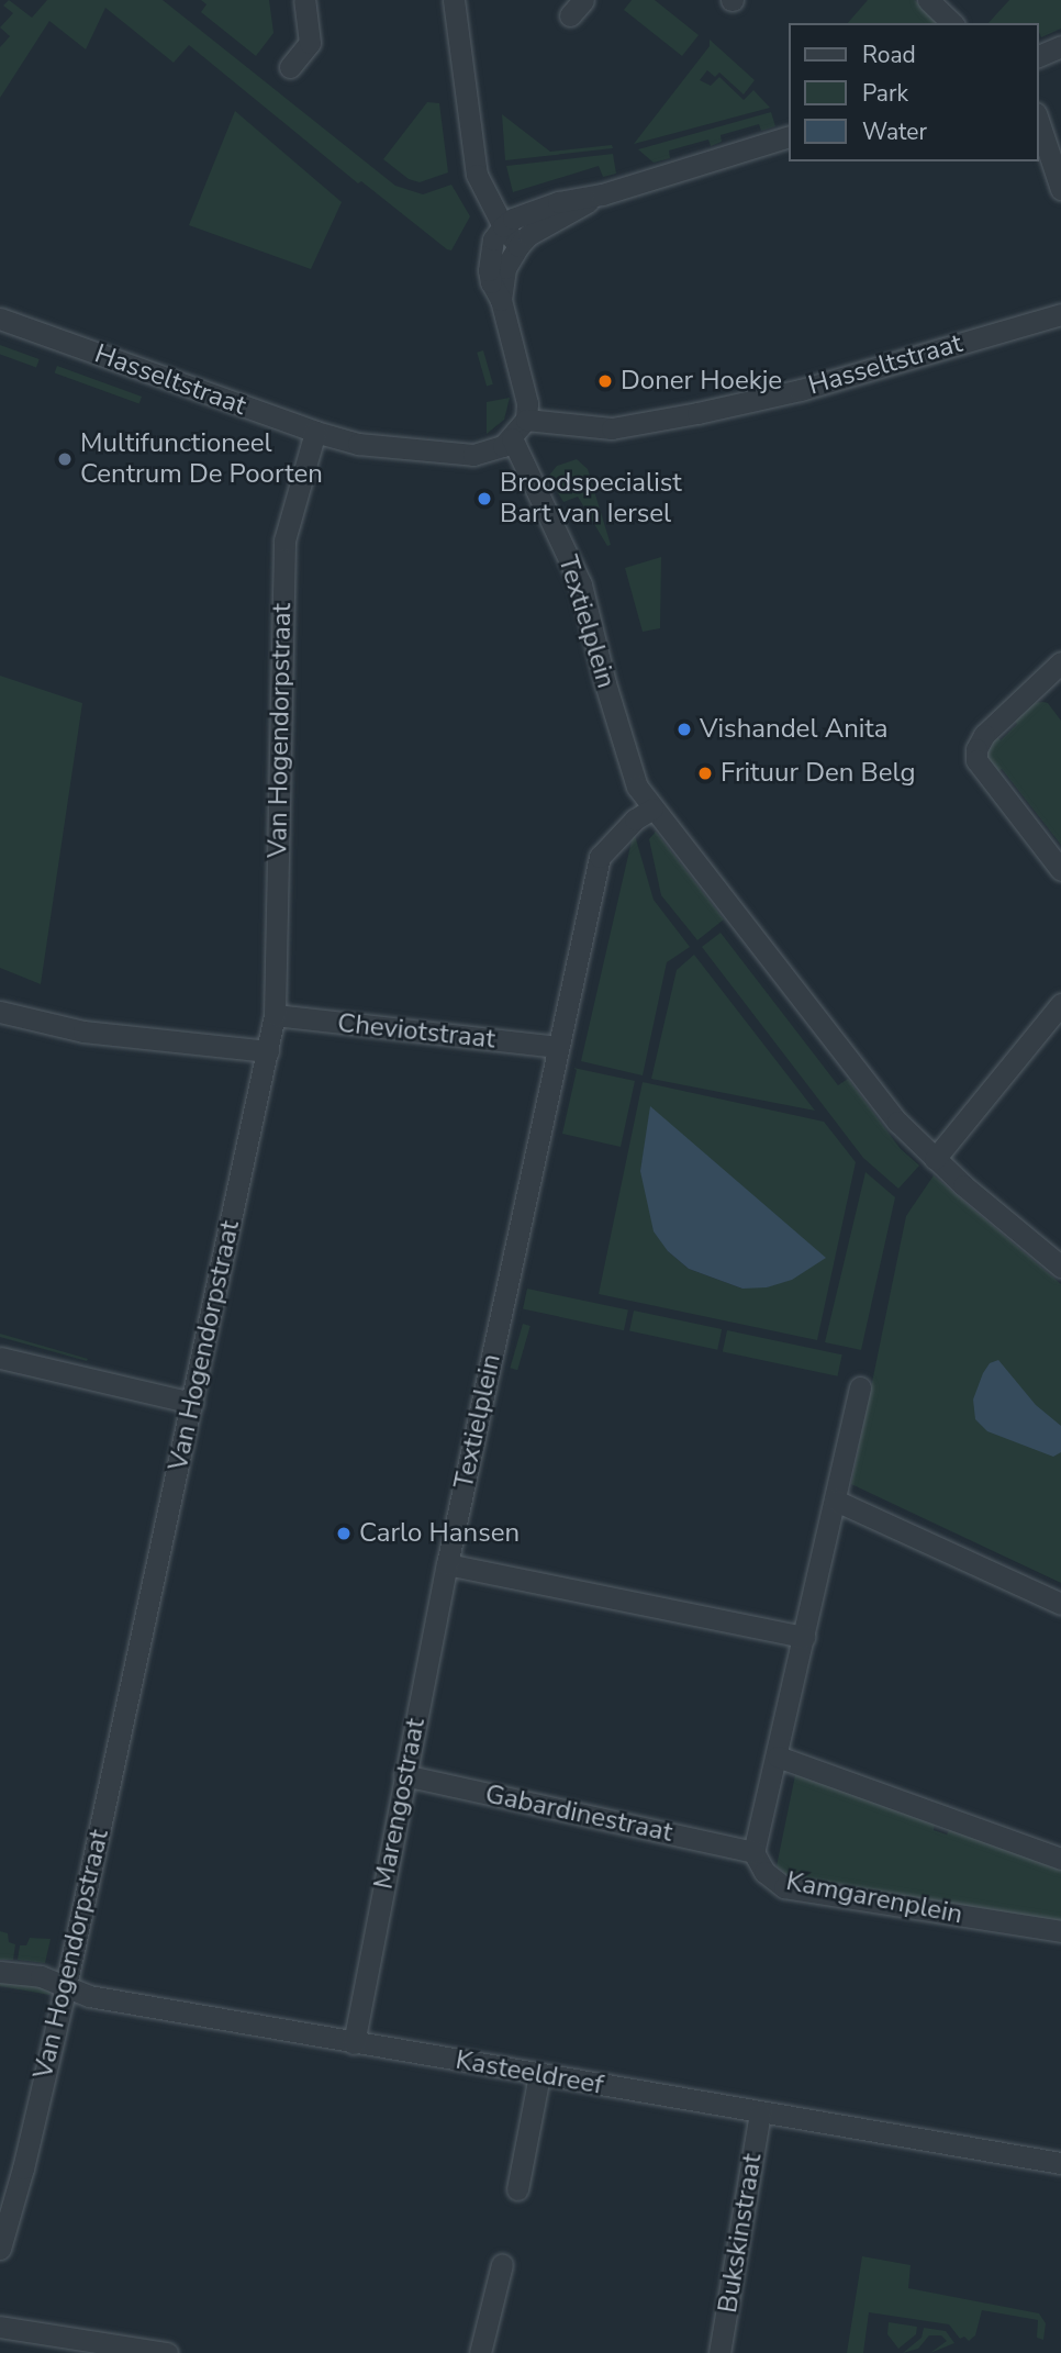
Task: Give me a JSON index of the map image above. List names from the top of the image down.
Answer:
{
  "streets": {
    "street": [
      "Hasseltstraat",
      "Textielplein",
      "Van Hogendorpstraat",
      "Cheviotstraat",
      "Marengostraat",
      "Gabardinestraat",
      "Kamgarenplein",
      "Kasteeldreef",
      "Bukskinstraat"
    ]
  },
  "crossings": [
    ["Hasseltstraat", "Textielplein"],
    ["Hasseltstraat", "Van Hogendorpstraat"],
    ["Textielplein", "Cheviotstraat"],
    ["Textielplein", "Marengostraat"],
    ["Van Hogendorpstraat", "Cheviotstraat"],
    ["Van Hogendorpstraat", "Kasteeldreef"],
    ["Marengostraat", "Gabardinestraat"],
    ["Marengostraat", "Kasteeldreef"],
    ["Gabardinestraat", "Kamgarenplein"],
    ["Kasteeldreef", "Bukskinstraat"]
  ],
  "places": [
    "Doner Hoekje",
    "Multifunctioneel Centrum De Poorten",
    "Broodspecialist Bart van Iersel",
    "Vishandel Anita",
    "Frituur Den Belg",
    "Carlo Hansen"
  ],
  "legend": ["Road", "Park", "Water"]
}
